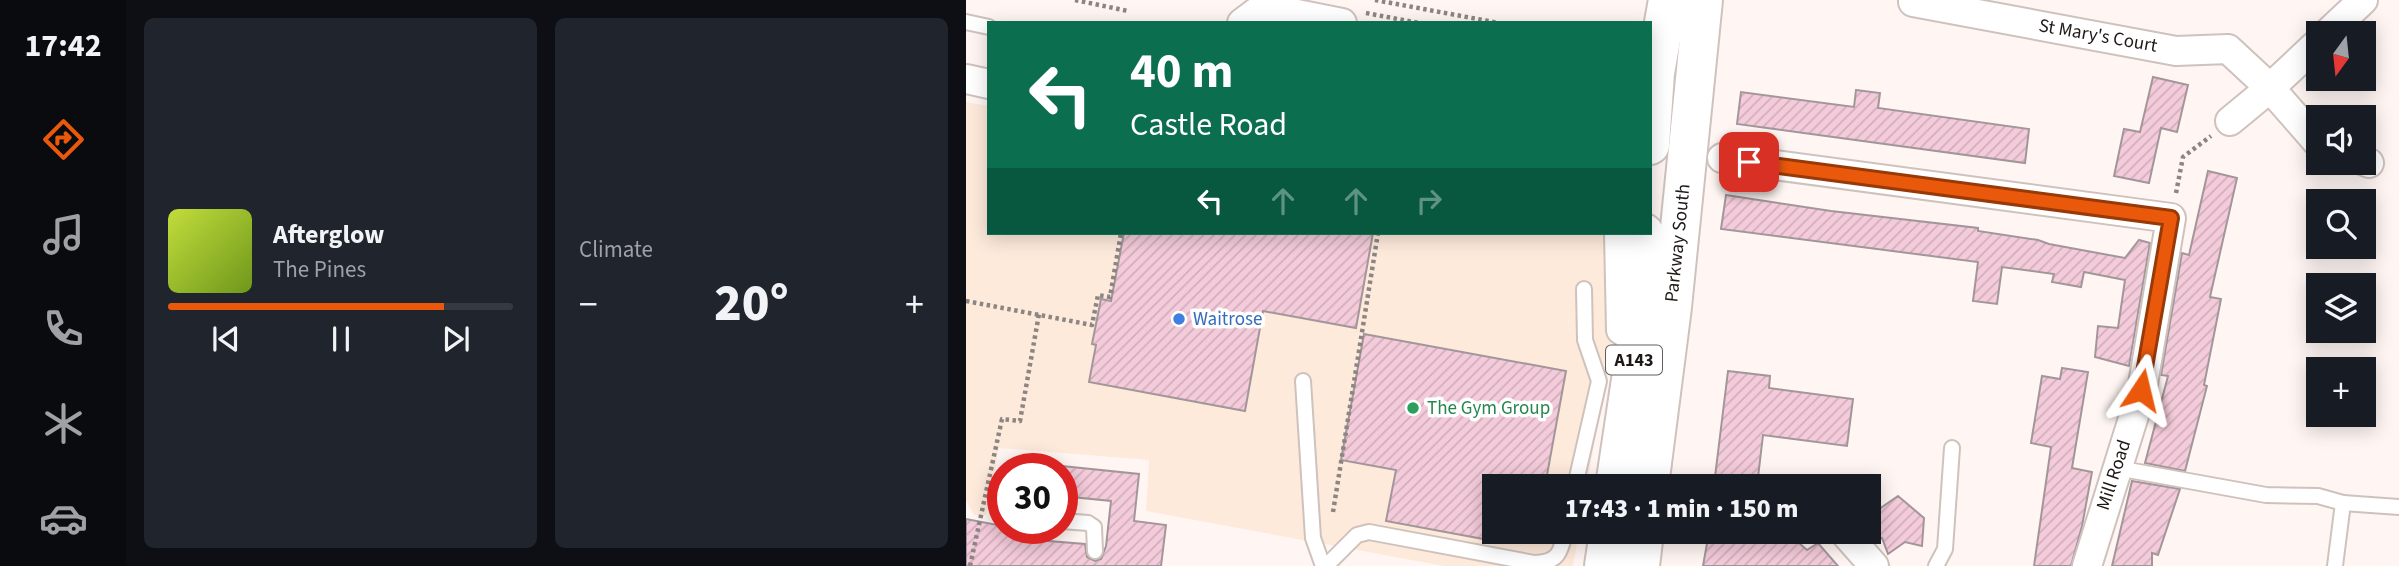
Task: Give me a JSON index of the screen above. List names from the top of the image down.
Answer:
{
  "streets": {
    "main road": ["Parkway South", "A143"],
    "street": ["St Mary's Court", "Mill Road"]
  },
  "places": ["Waitrose", "The Gym Group"],
  "north": "bottom",
  "page": {
    "tabs": "17:42",
    "tile": "Climate",
    "map_buttons": "+",
    "turn": ["40 m", "Castle Road"],
    "song": ["Afterglow", "The Pines"],
    "heat": ["−", "20°", "+"],
    "limit": "30",
    "trip": "17:43 · 1 min · 150 m"
  }
}
